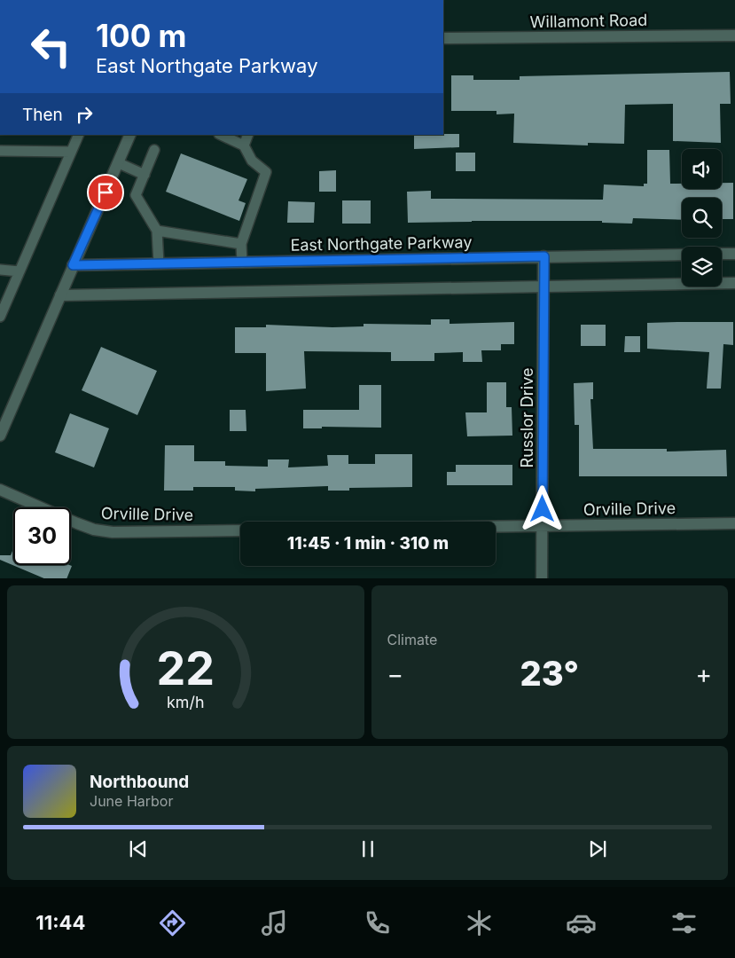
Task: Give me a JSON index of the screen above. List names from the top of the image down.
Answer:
{
  "streets": {
    "street": [
      "Willamont Road",
      "East Northgate Parkway",
      "Russlor Drive",
      "Orville Drive"
    ]
  },
  "crossings": [
    ["East Northgate Parkway", "Russlor Drive"],
    ["Russlor Drive", "Orville Drive"]
  ],
  "page": {
    "turn": ["100 m", "East Northgate Parkway"],
    "then": "Then",
    "limit": "30",
    "trip": "11:45 · 1 min · 310 m",
    "tile": "Climate",
    "heat": ["−", "23°", "+"],
    "song": ["Northbound", "June Harbor"],
    "tabs": "11:44",
    "gauge": ["22", "km/h"]
  }
}
